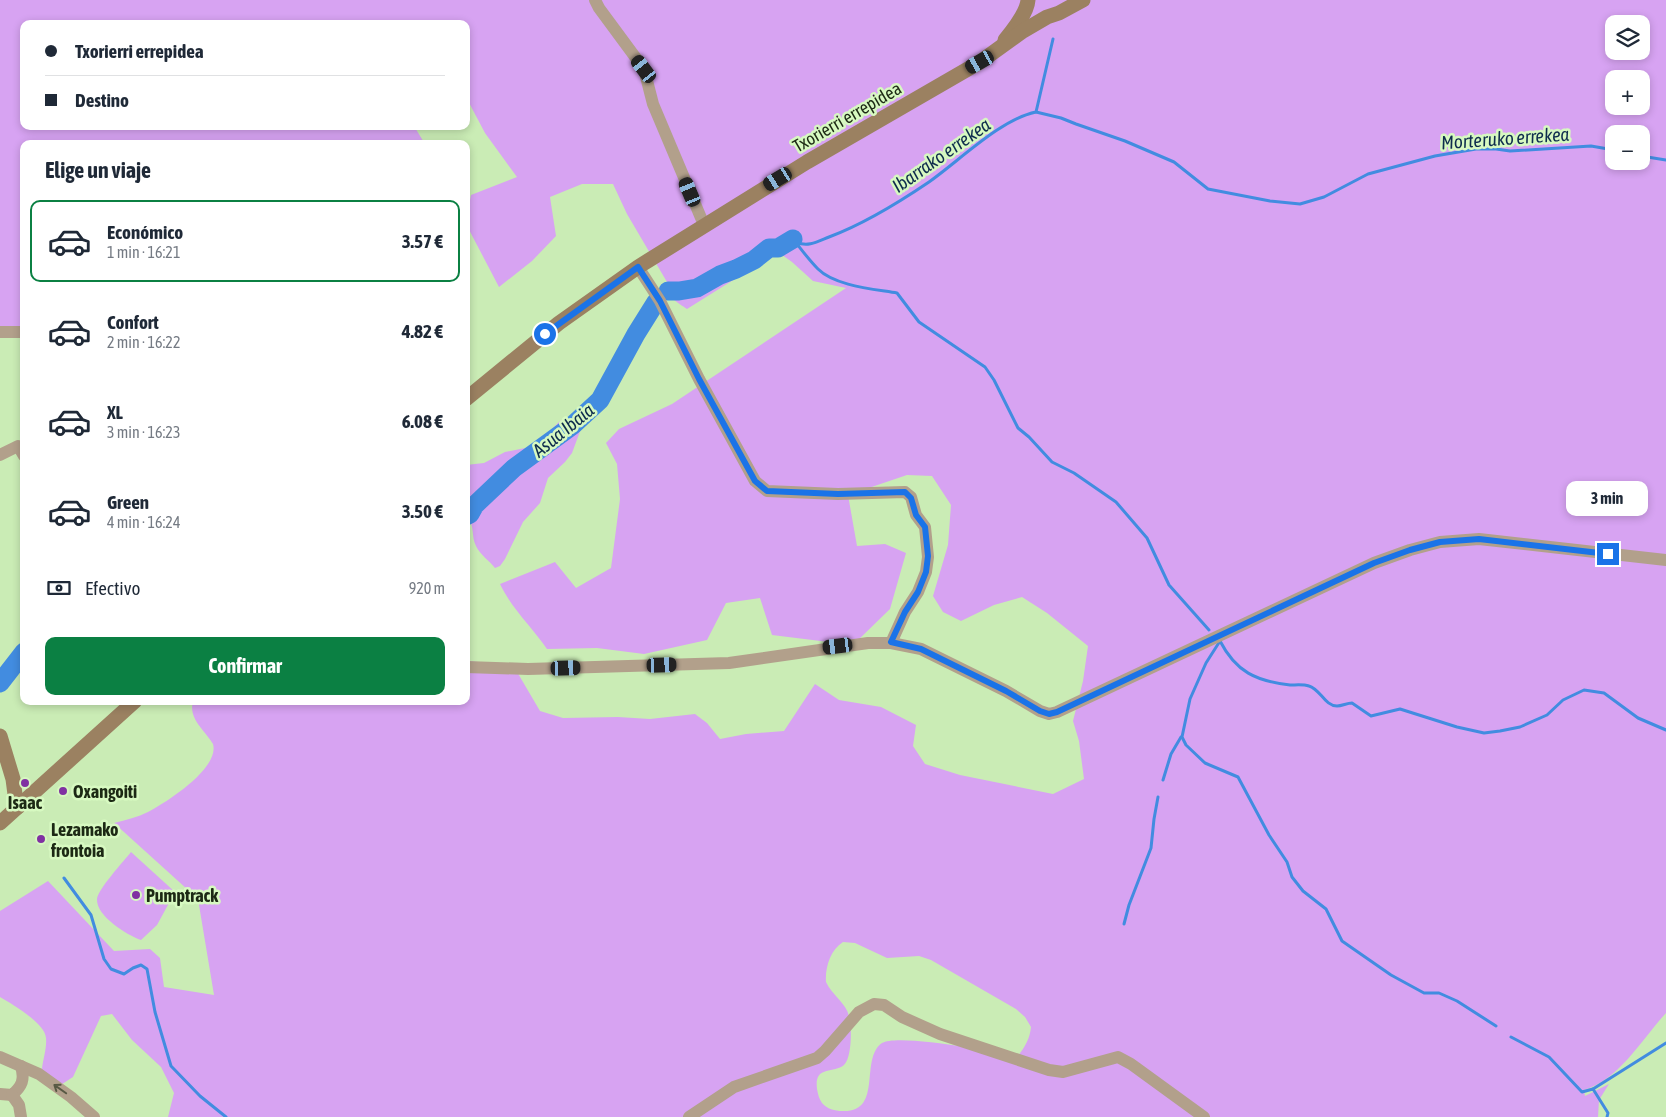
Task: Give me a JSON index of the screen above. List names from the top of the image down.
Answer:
{
  "streets": {
    "street": ["Txorierri errepidea"]
  },
  "water": ["Morteruko errekea", "Ibarrako errekea", "Asua Ibaia"],
  "places": [
    "Isaac",
    "Oxangoiti",
    "Lezamako frontoia",
    "Pumptrack"
  ],
  "page": {
    "map_buttons": ["+", "−"],
    "banner": ["Txorierri errepidea", "Destino"],
    "heading": "Elige un viaje",
    "list": [
      {
        "name": "Económico",
        "note": "1 min · 16:21",
        "value": "3.57 €"
      },
      {
        "name": "Confort",
        "note": "2 min · 16:22",
        "value": "4.82 €"
      },
      {
        "name": "XL",
        "note": "3 min · 16:23",
        "value": "6.08 €"
      },
      {
        "name": "Green",
        "note": "4 min · 16:24",
        "value": "3.50 €"
      }
    ],
    "bubble": "3 min",
    "pay": ["Efectivo", "920 m"],
    "buttons": "Confirmar"
  }
}
